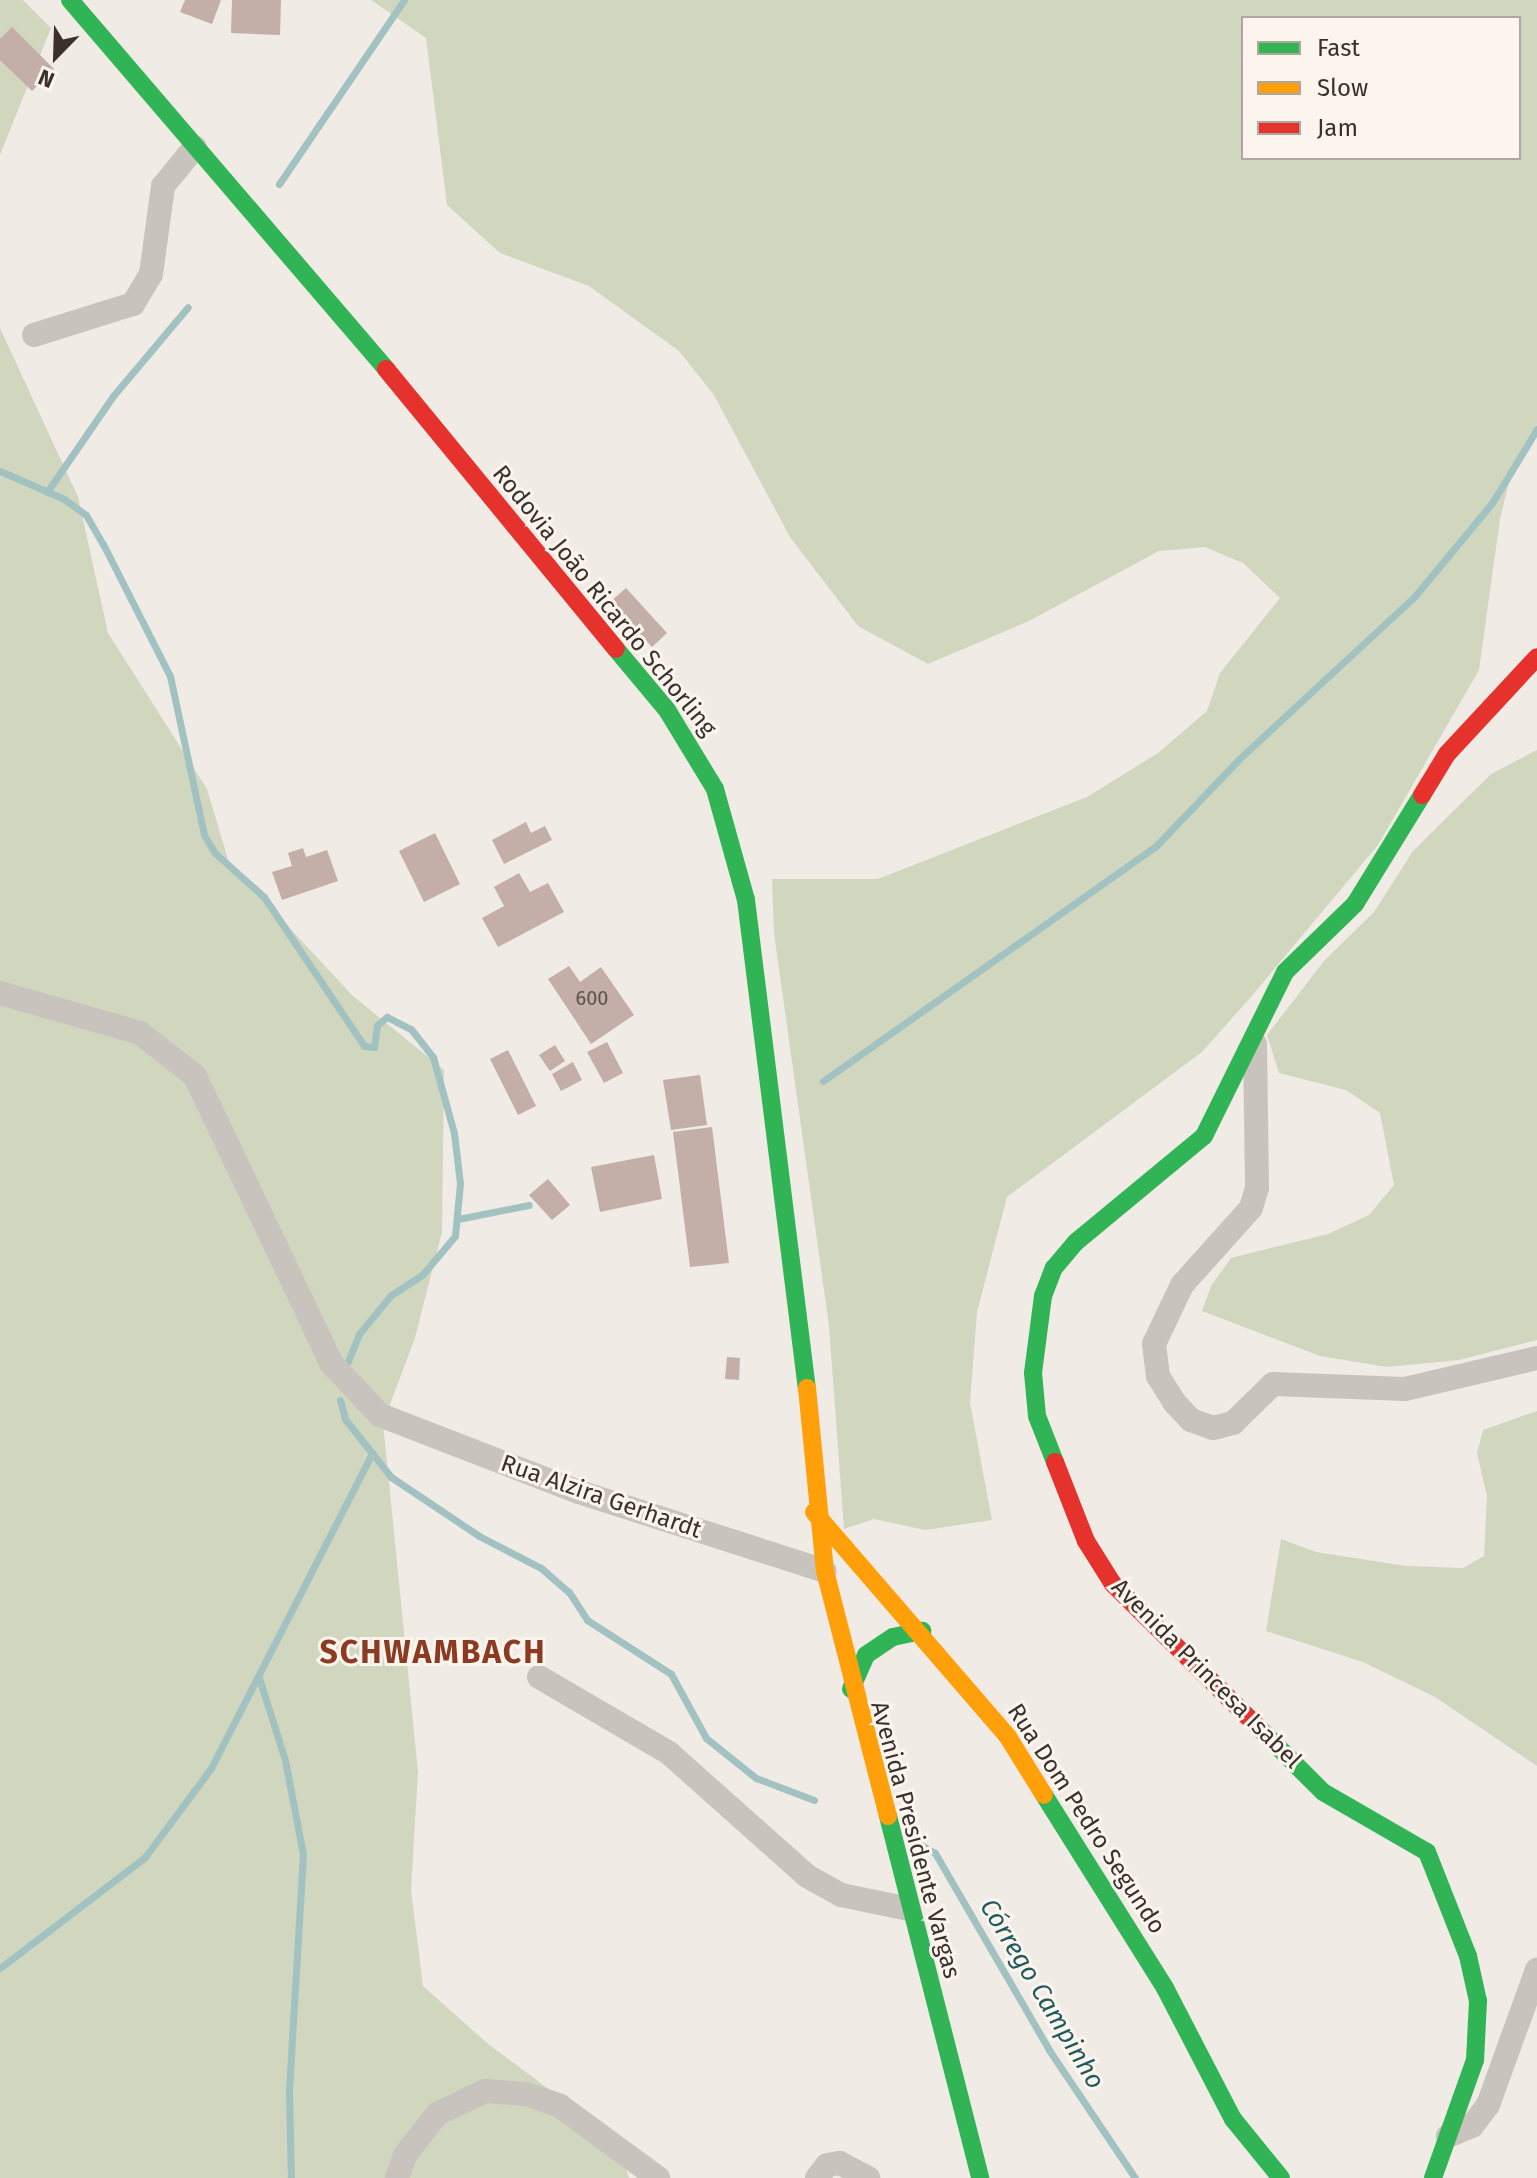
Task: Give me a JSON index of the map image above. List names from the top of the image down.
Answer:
{
  "streets": {
    "street": [
      "Rodovia João Ricardo Schorling",
      "Rua Alzira Gerhardt",
      "Avenida Princesa Isabel",
      "Rua Dom Pedro Segundo",
      "Avenida Presidente Vargas"
    ]
  },
  "crossings": [
    ["Rodovia João Ricardo Schorling", "Rua Dom Pedro Segundo"],
    ["Rodovia João Ricardo Schorling", "Avenida Presidente Vargas"],
    ["Rua Alzira Gerhardt", "Avenida Presidente Vargas"],
    ["Rua Dom Pedro Segundo", "Avenida Presidente Vargas"]
  ],
  "districts": ["SCHWAMBACH"],
  "water": ["Córrego Campinho"],
  "house_numbers": ["600"],
  "legend": ["Fast", "Slow", "Jam"],
  "north": "bottom left"
}
